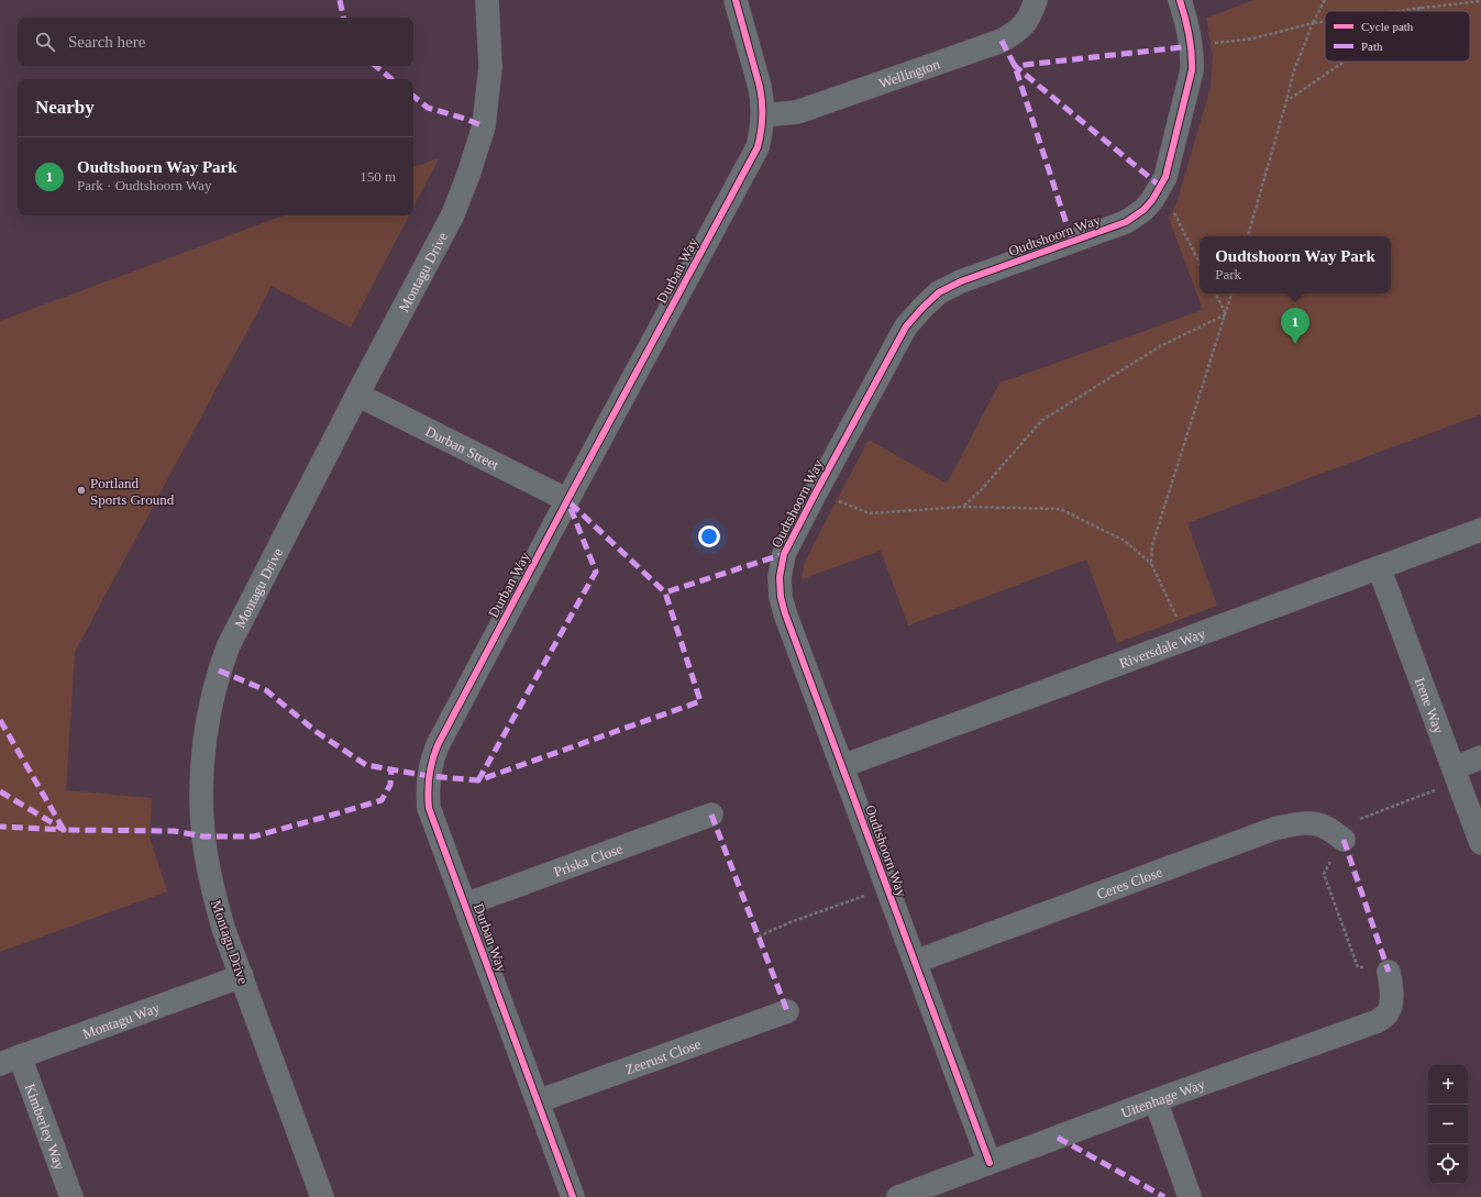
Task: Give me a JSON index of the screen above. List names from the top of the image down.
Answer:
{
  "streets": {
    "street": [
      "Wellington",
      "Oudtshoorn Way",
      "Durban Way",
      "Montagu Drive",
      "Durban Street",
      "Riversdale Way",
      "Irene Way",
      "Priska Close",
      "Ceres Close",
      "Montagu Way",
      "Zeerust Close",
      "Uitenhage Way",
      "Kimberley Way"
    ]
  },
  "crossings": [
    ["Wellington", "Durban Way"],
    ["Oudtshoorn Way", "Riversdale Way"],
    ["Oudtshoorn Way", "Ceres Close"],
    ["Oudtshoorn Way", "Uitenhage Way"],
    ["Durban Way", "Durban Street"],
    ["Durban Way", "Priska Close"],
    ["Durban Way", "Zeerust Close"],
    ["Montagu Drive", "Durban Street"],
    ["Montagu Drive", "Montagu Way"],
    ["Riversdale Way", "Irene Way"],
    ["Montagu Way", "Kimberley Way"]
  ],
  "places": ["Portland Sports Ground"],
  "legend": ["Cycle path", "Path"],
  "page": {
    "search": "Search here",
    "heading": "Nearby",
    "list": [
      {
        "mark": "1",
        "name": "Oudtshoorn Way Park",
        "note": "Park · Oudtshoorn Way",
        "value": "150 m"
      }
    ],
    "popup": ["Oudtshoorn Way Park", "Park"],
    "pins": "1",
    "map_buttons": ["+", "−"]
  }
}
